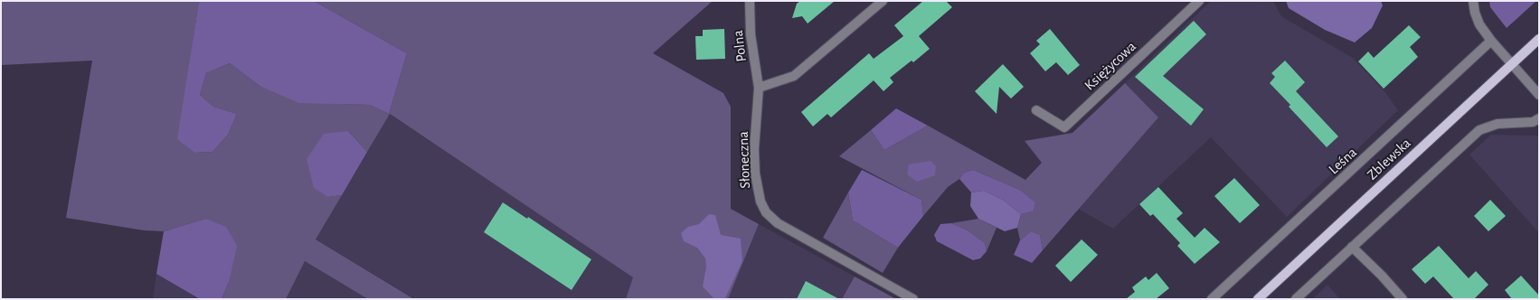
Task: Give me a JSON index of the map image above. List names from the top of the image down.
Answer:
{
  "streets": {
    "main road": ["Zblewska"],
    "street": [
      "Polna",
      "Księżycowa",
      "Słoneczna",
      "Leśna"
    ]
  },
  "crossings": [
    ["Polna", "Słoneczna"]
  ]
}
